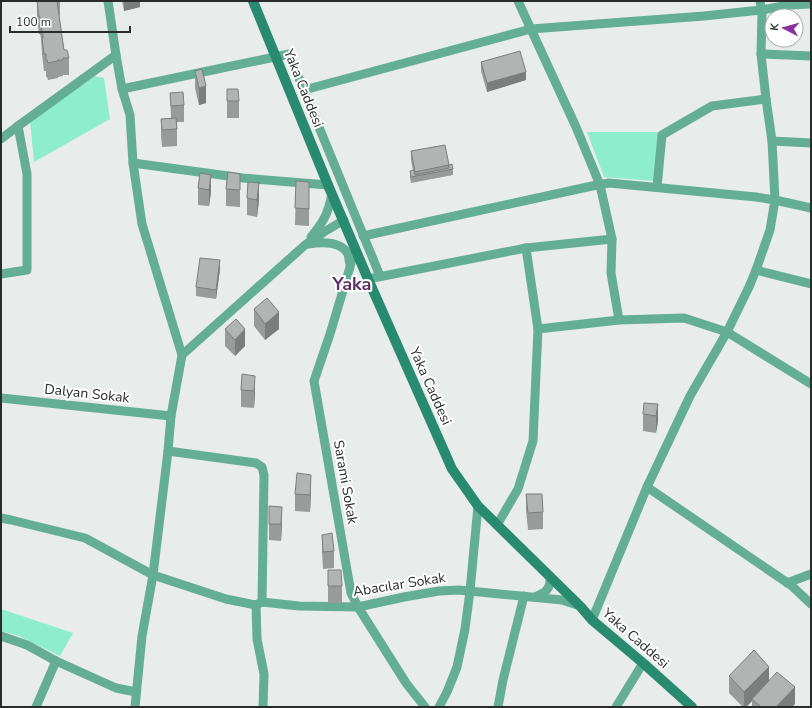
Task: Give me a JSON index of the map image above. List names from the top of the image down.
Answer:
{
  "streets": {
    "street": [
      "Yaka Caddesi",
      "Dalyan Sokak",
      "Sarami Sokak",
      "Abacılar Sokak"
    ]
  },
  "crossings": [
    ["Yaka Caddesi", "Sarami Sokak"],
    ["Yaka Caddesi", "Abacılar Sokak"],
    ["Sarami Sokak", "Abacılar Sokak"]
  ],
  "districts": ["Yaka"],
  "scale_bar": "100 m",
  "north": "left"
}
